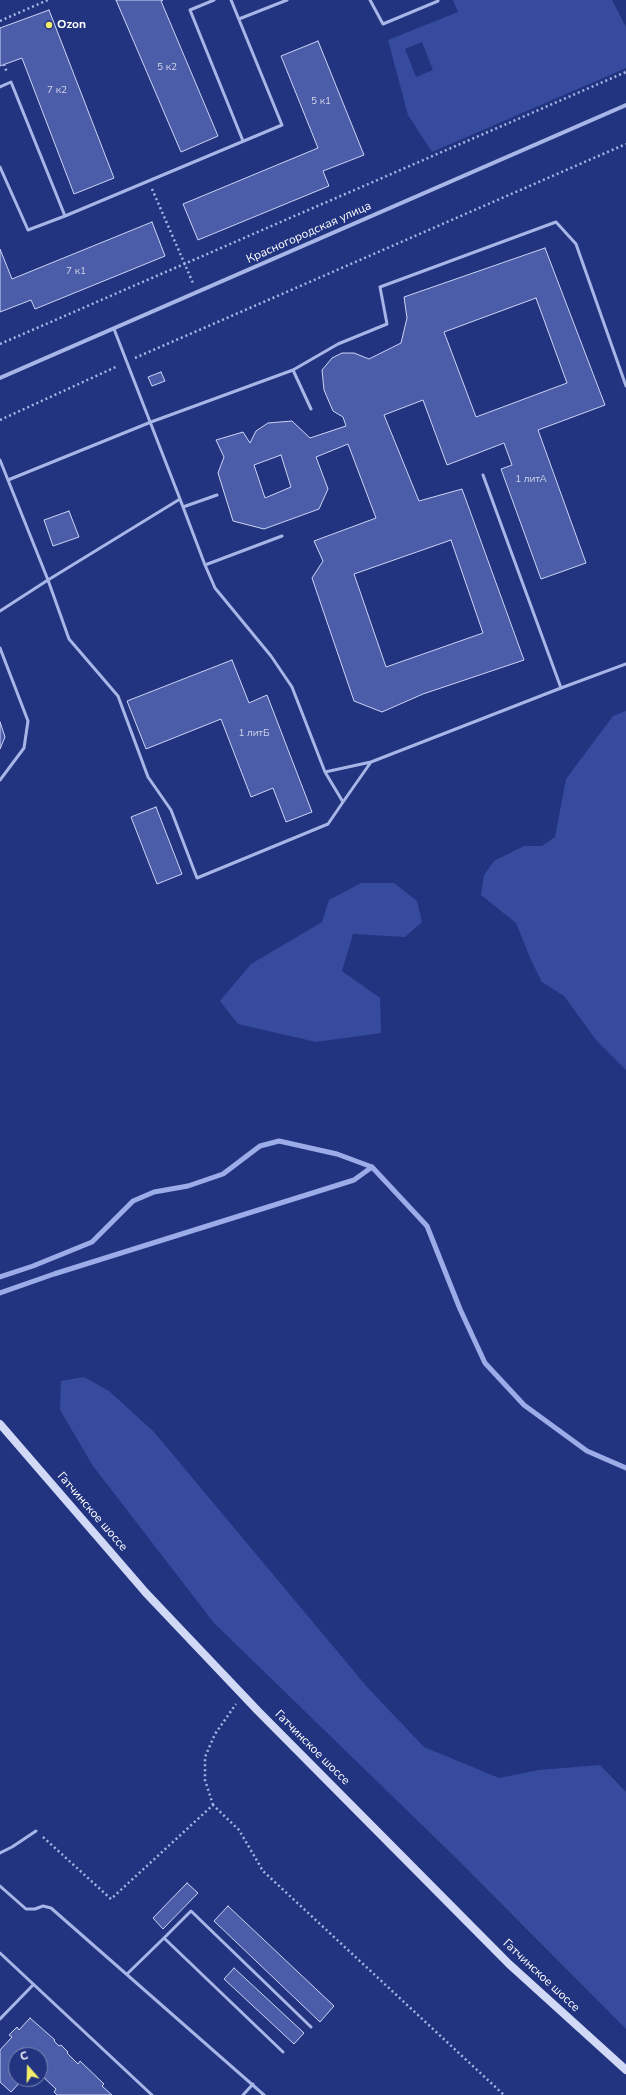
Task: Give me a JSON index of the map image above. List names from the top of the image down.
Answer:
{
  "streets": {
    "main road": ["Гатчинское шоссе"],
    "street": ["Красногородская улица"]
  },
  "places": ["Ozon"],
  "house_numbers": [
    "5 к2",
    "7 к2",
    "5 к1",
    "7 к1",
    "1 литА",
    "1 литБ"
  ],
  "north": "top"
}
